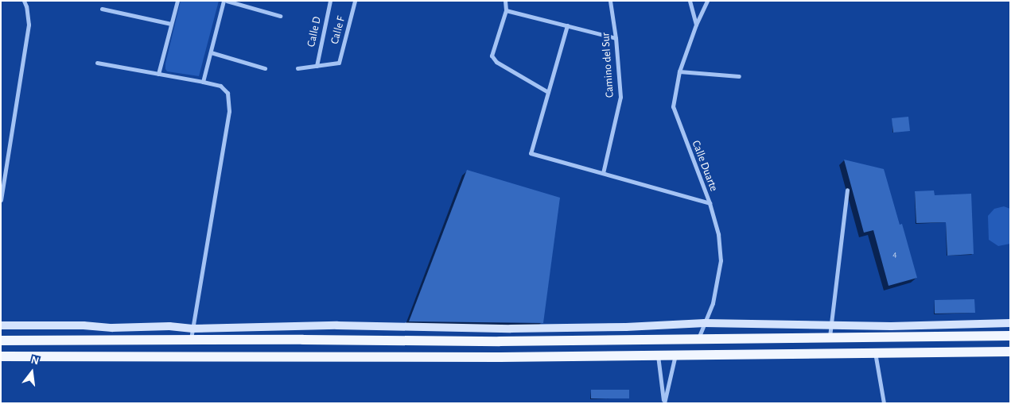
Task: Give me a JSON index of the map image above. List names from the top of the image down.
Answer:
{
  "streets": {
    "street": [
      "Calle F",
      "Calle D",
      "Camino del Sur",
      "Calle Duarte"
    ]
  },
  "crossings": [
    ["Calle F", "Calle D"]
  ],
  "house_numbers": ["4"],
  "north": "top"
}
